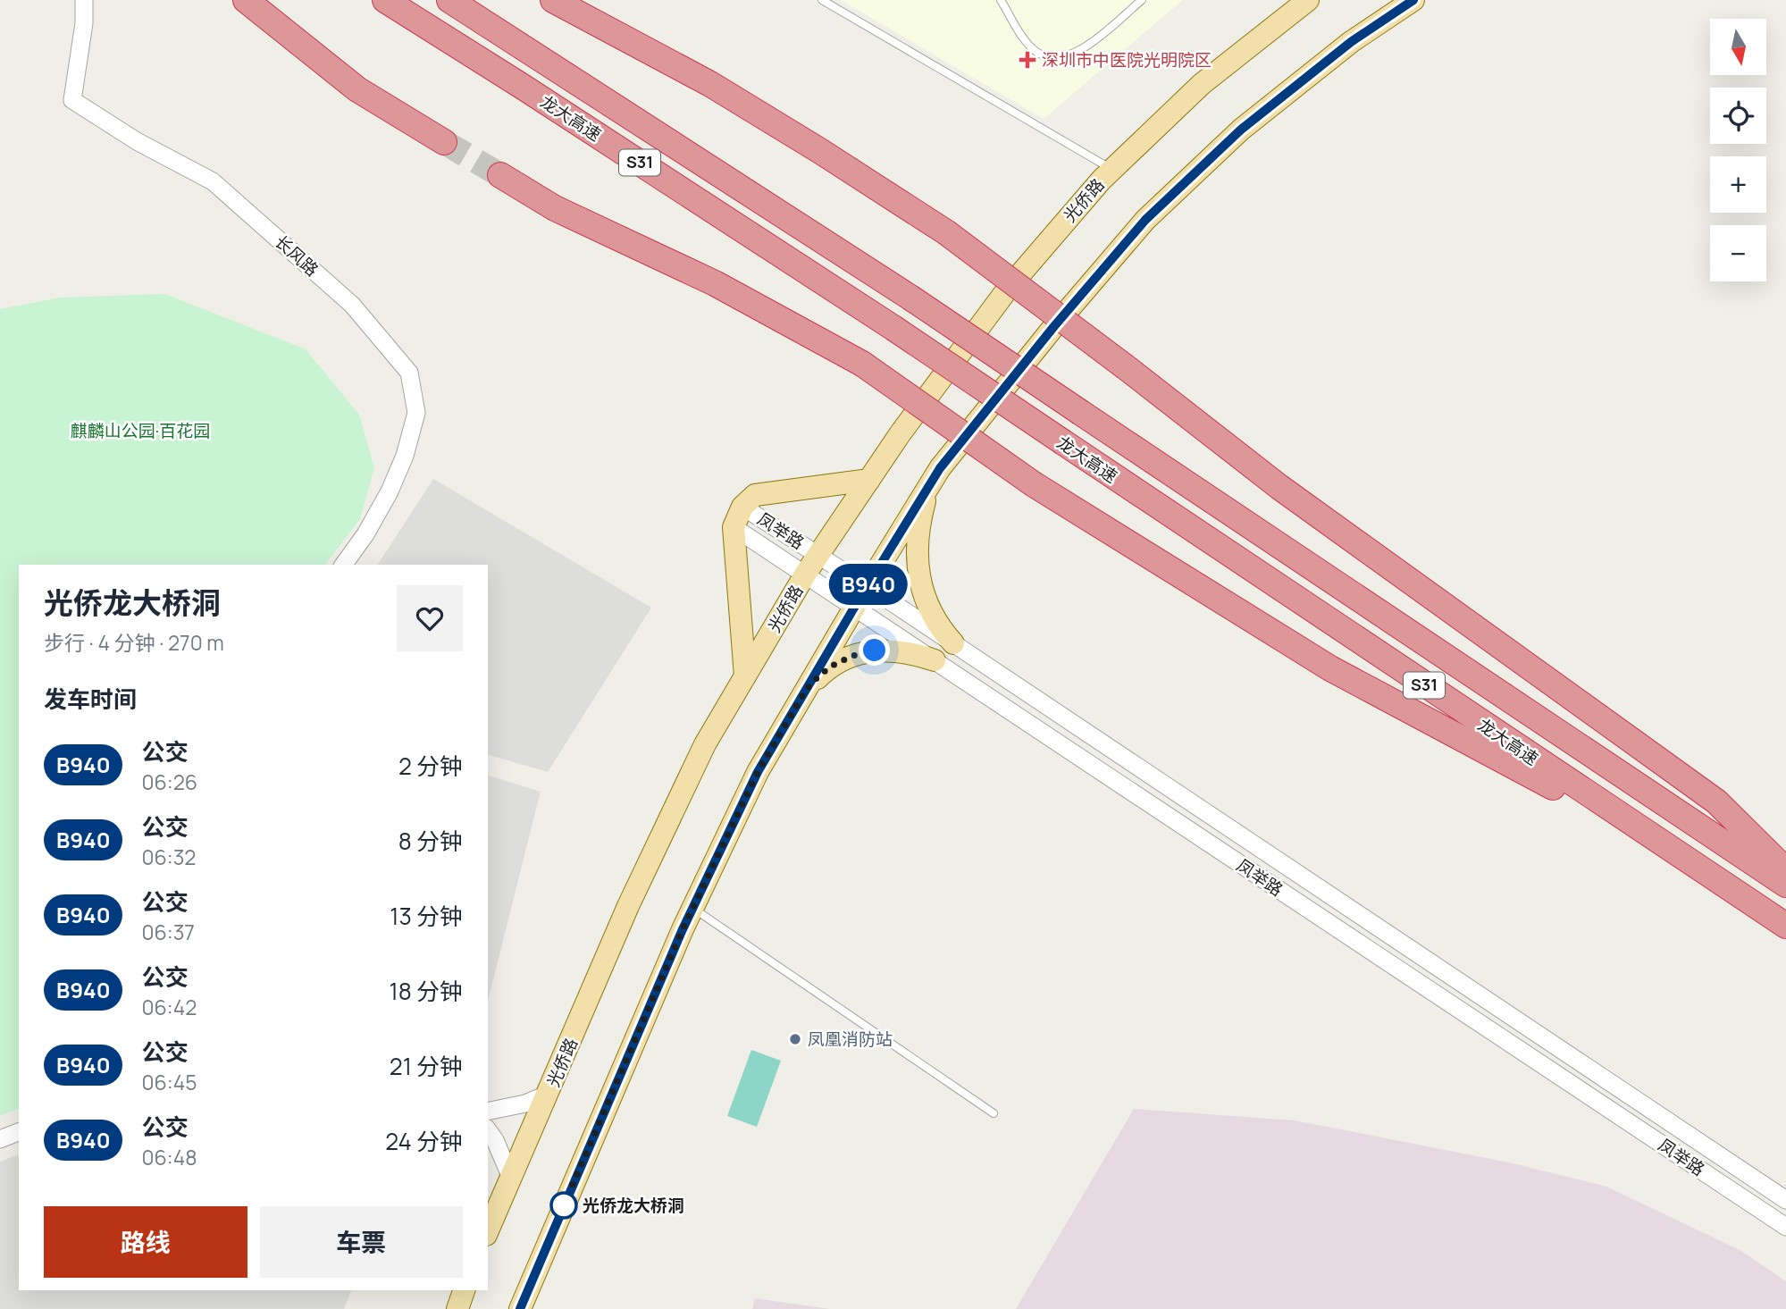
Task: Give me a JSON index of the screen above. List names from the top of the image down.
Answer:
{
  "streets": {
    "highway": ["龙大高速", "S31"],
    "main road": ["光侨路"],
    "street": ["长风路", "凤举路"]
  },
  "crossings": [
    ["光侨路", "凤举路"]
  ],
  "parks": ["麒麟山公园·百花园"],
  "places": {
    "health": ["深圳市中医院光明院区"],
    "other": ["凤凰消防站", "光侨龙大桥洞"]
  },
  "lines": ["bus line B940"],
  "north": "bottom",
  "page": {
    "on_map": "B940",
    "map_buttons": ["+", "−"],
    "heading": [
      ["光侨龙大桥洞", "步行 · 4 分钟 · 270 m"],
      "发车时间"
    ],
    "list": [
      {
        "mark": "B940",
        "name": "公交",
        "note": "06:26",
        "value": "2 分钟"
      },
      {
        "mark": "B940",
        "name": "公交",
        "note": "06:32",
        "value": "8 分钟"
      },
      {
        "mark": "B940",
        "name": "公交",
        "note": "06:37",
        "value": "13 分钟"
      },
      {
        "mark": "B940",
        "name": "公交",
        "note": "06:42",
        "value": "18 分钟"
      },
      {
        "mark": "B940",
        "name": "公交",
        "note": "06:45",
        "value": "21 分钟"
      },
      {
        "mark": "B940",
        "name": "公交",
        "note": "06:48",
        "value": "24 分钟"
      }
    ],
    "buttons": ["路线", "车票"]
  }
}
